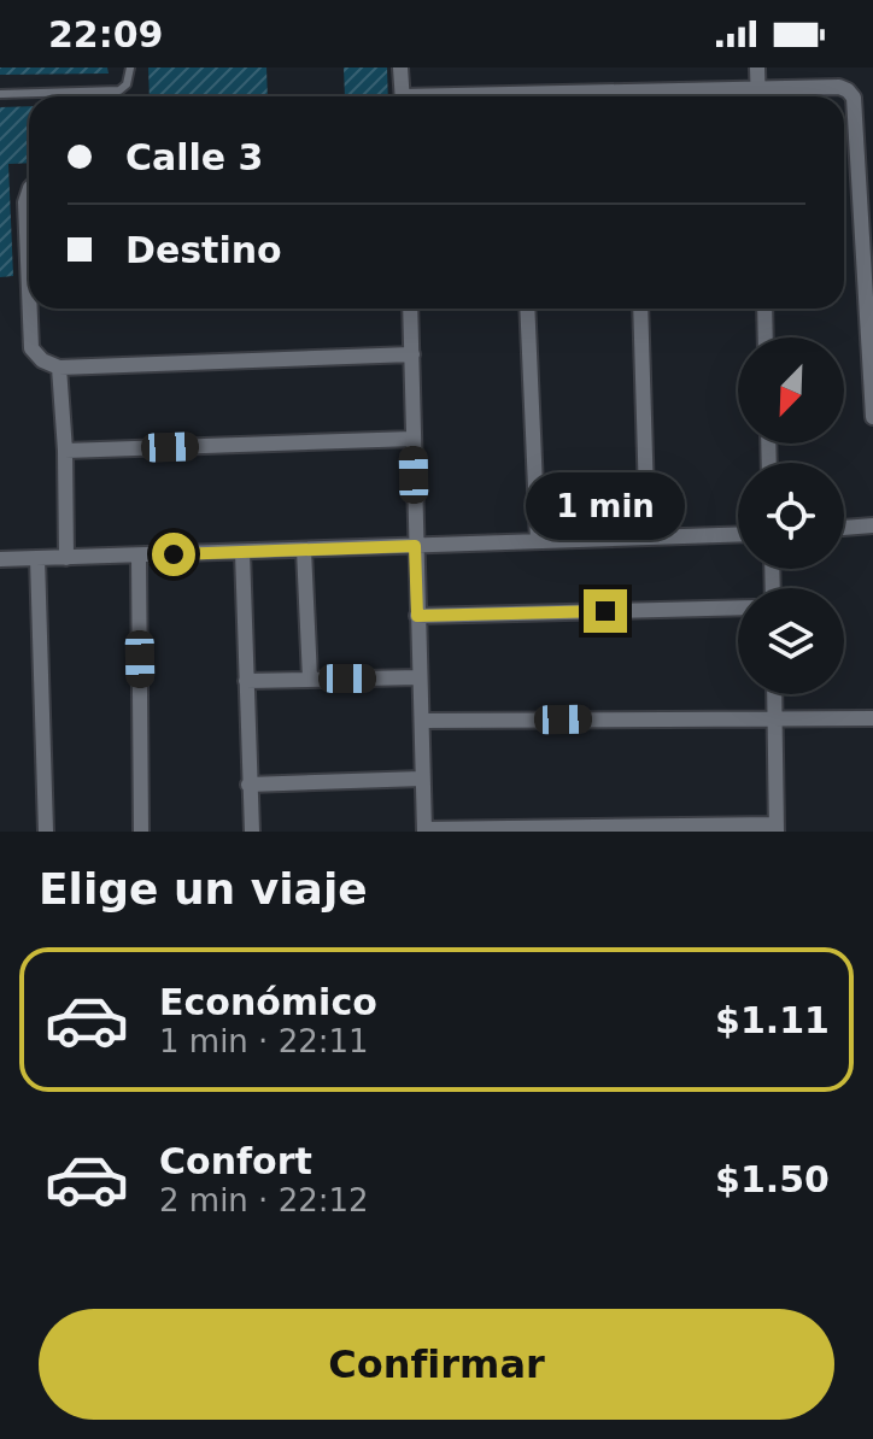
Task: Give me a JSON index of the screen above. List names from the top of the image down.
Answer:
{
  "north": "bottom left",
  "page": {
    "status": "22:09",
    "banner": ["Calle 3", "Destino"],
    "bubble": "1 min",
    "heading": "Elige un viaje",
    "list": [
      {
        "name": "Económico",
        "note": "1 min · 22:11",
        "value": "$1.11"
      },
      {
        "name": "Confort",
        "note": "2 min · 22:12",
        "value": "$1.50"
      }
    ],
    "buttons": "Confirmar"
  }
}
